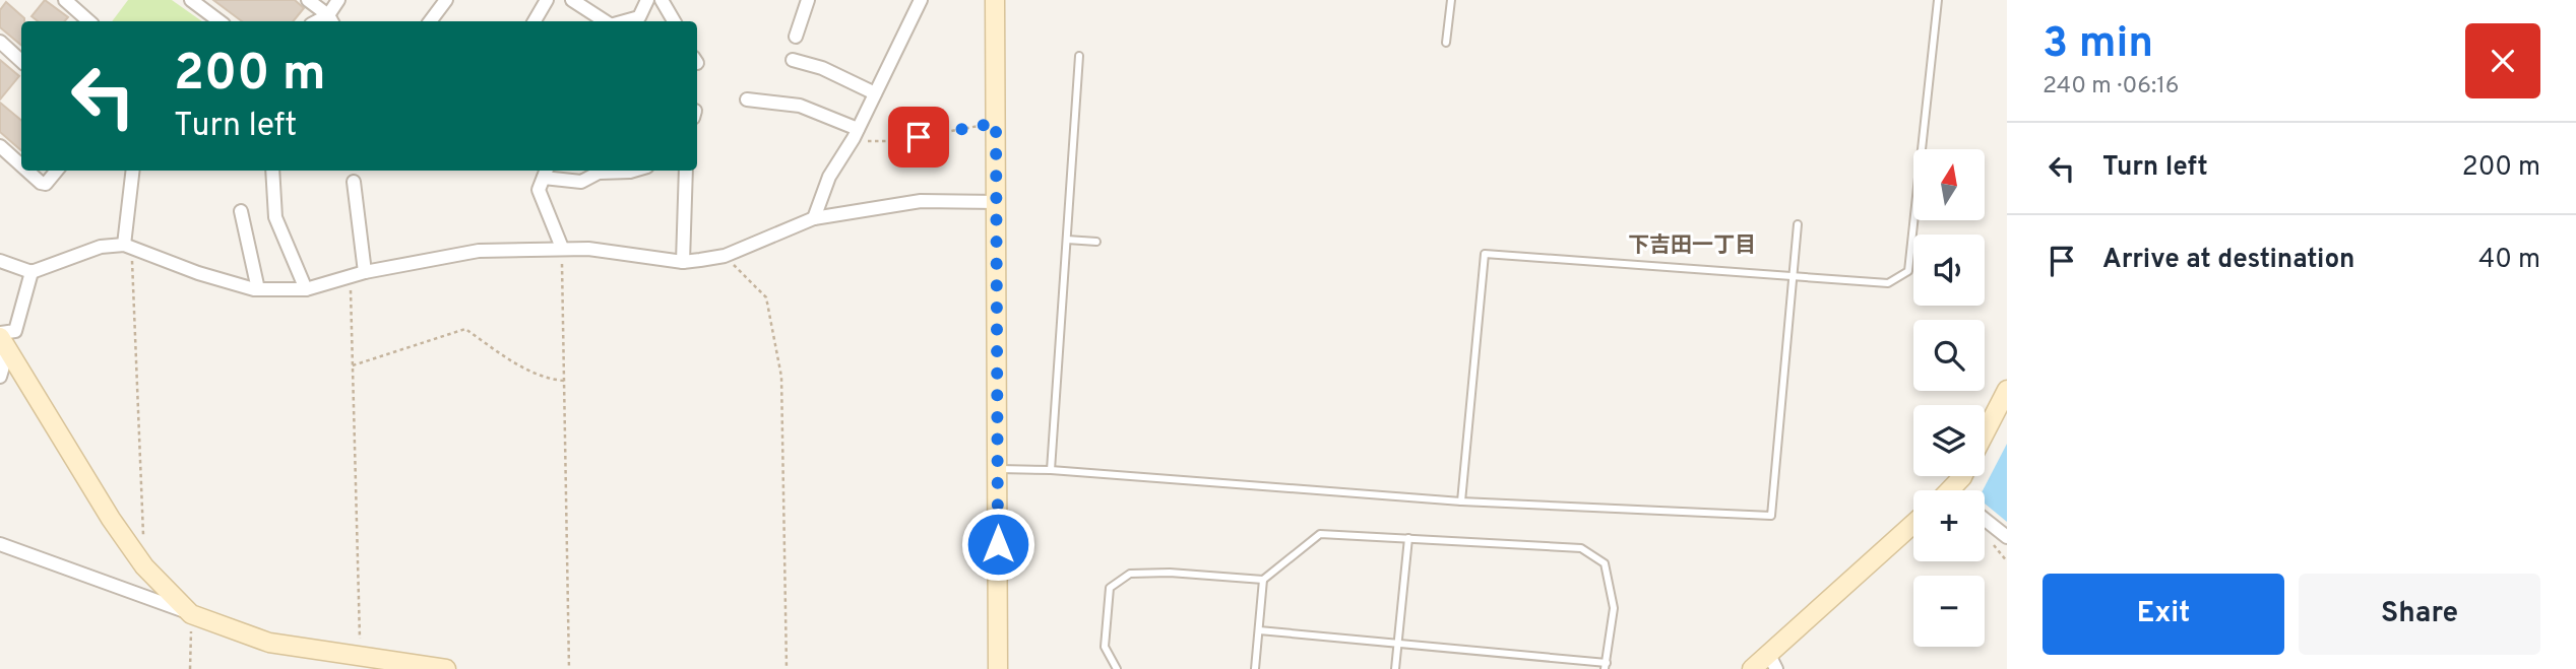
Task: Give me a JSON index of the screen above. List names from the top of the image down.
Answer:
{
  "districts": ["下吉田一丁目"],
  "north": "top",
  "page": {
    "heading": ["3 min", "240 m · 06:16"],
    "turn": ["200 m", "Turn left"],
    "list": [
      {
        "name": "Turn left",
        "value": "200 m"
      },
      {
        "name": "Arrive at destination",
        "value": "40 m"
      }
    ],
    "map_buttons": ["+", "−"],
    "buttons": ["Exit", "Share"]
  }
}
